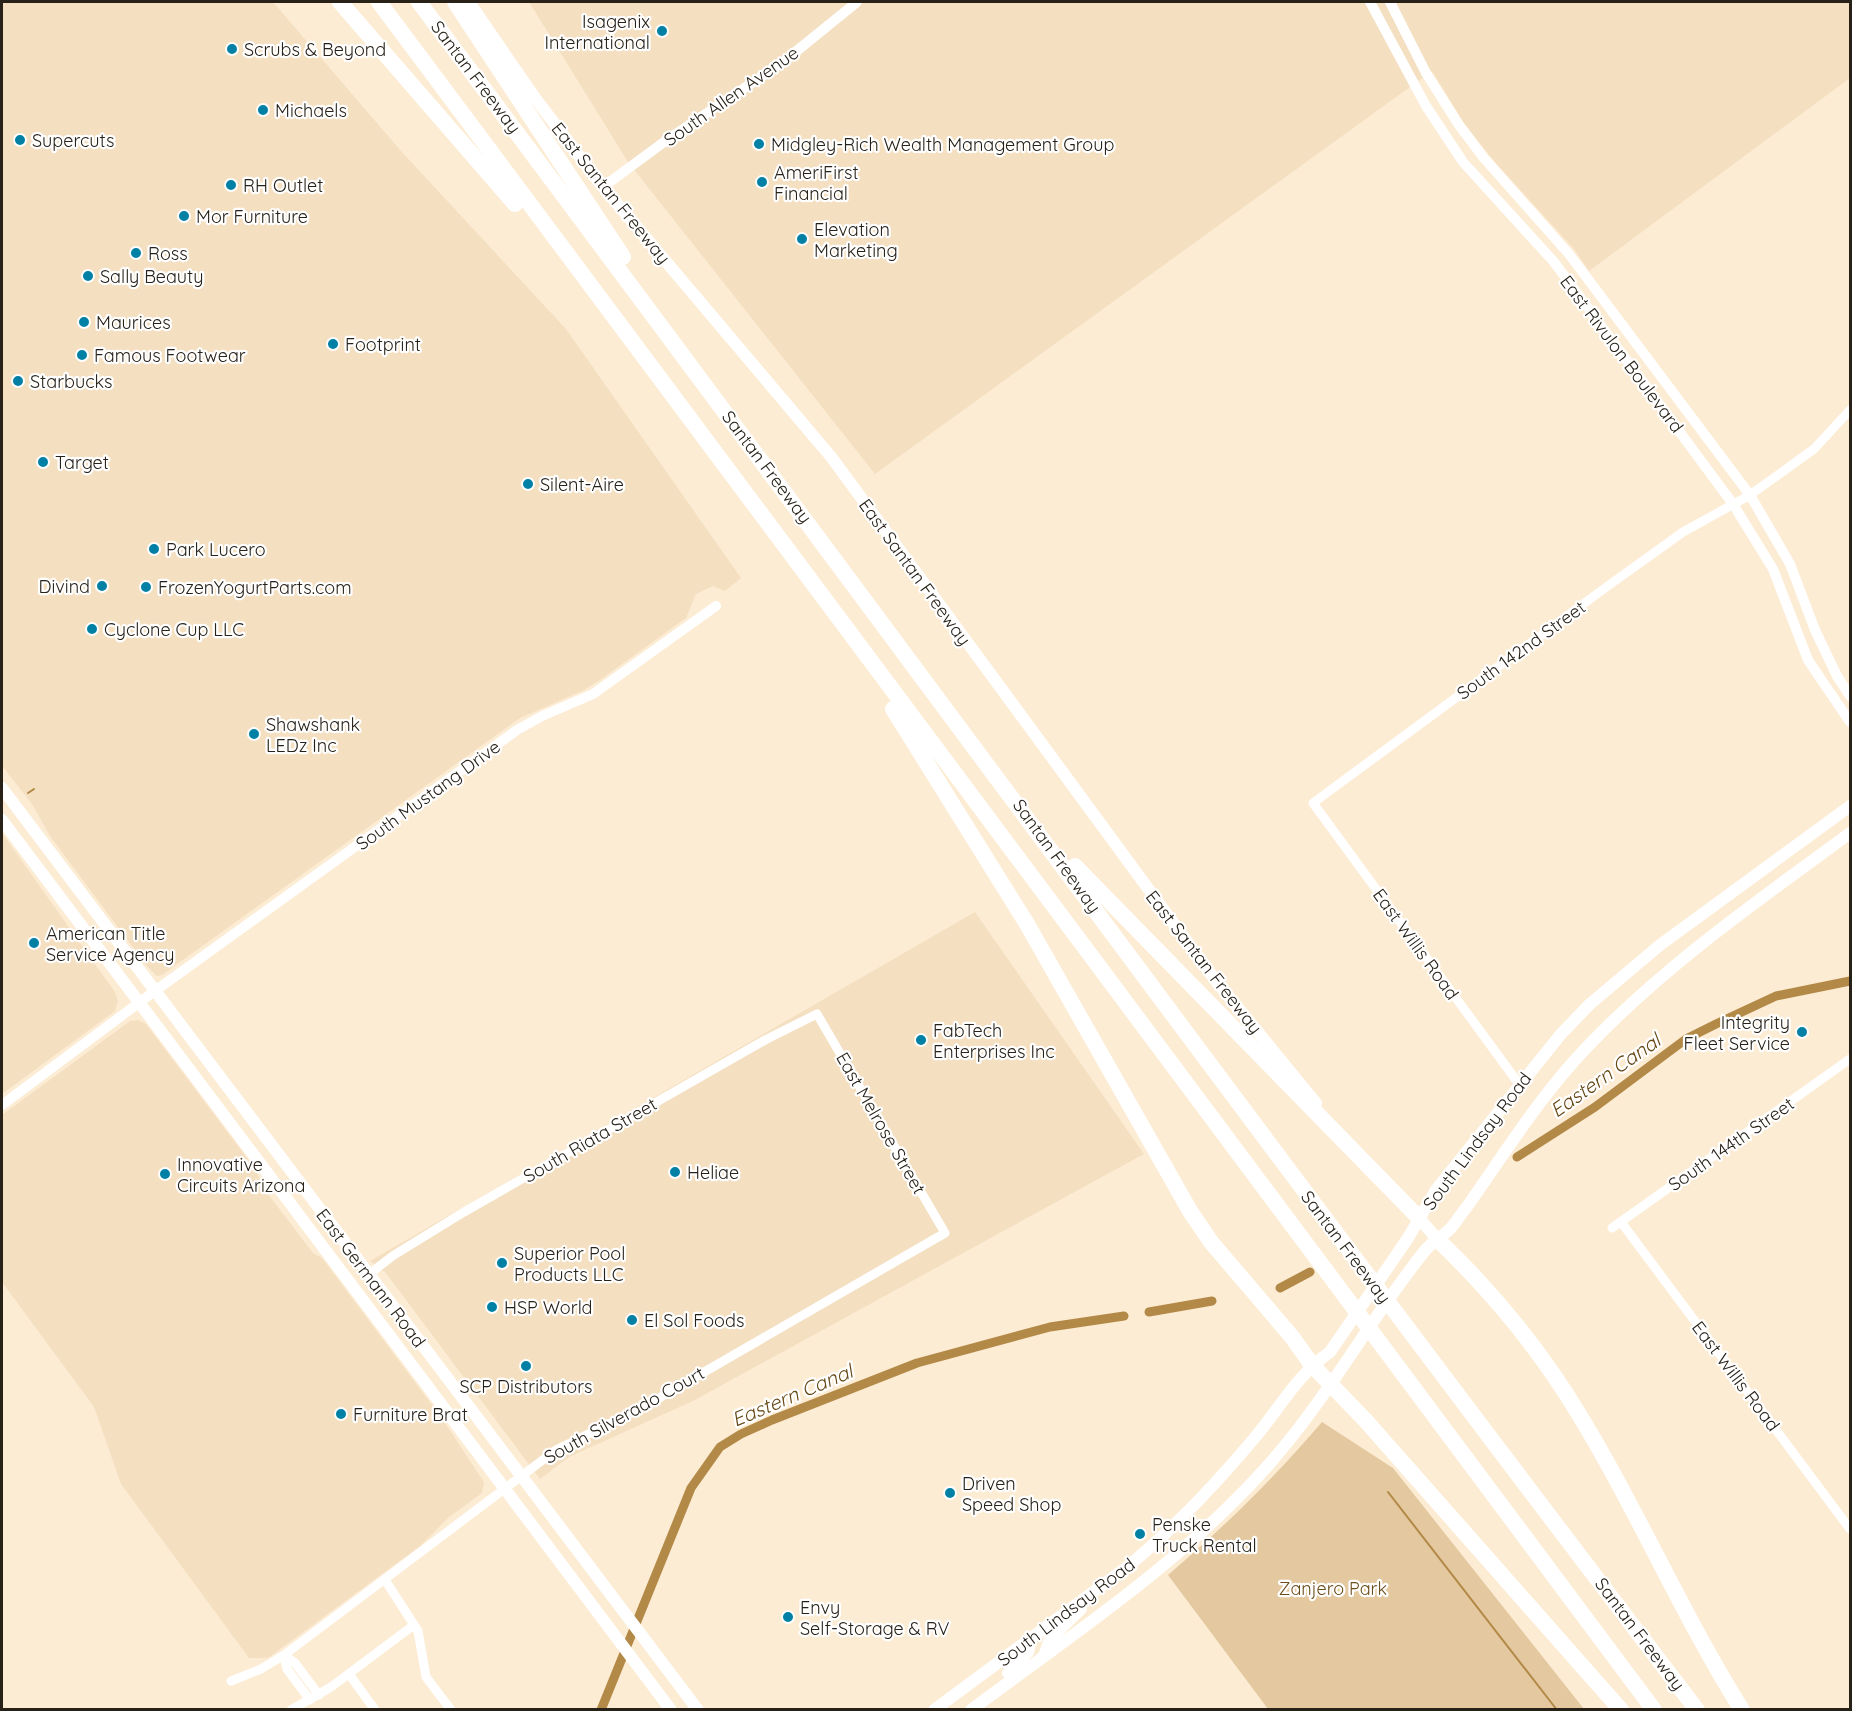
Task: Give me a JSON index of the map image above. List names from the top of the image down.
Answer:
{
  "streets": {
    "highway": ["Santan Freeway"],
    "main road": ["East Santan Freeway", "South Lindsay Road", "East Germann Road"],
    "street": [
      "South Allen Avenue",
      "East Rivulon Boulevard",
      "South 142nd Street",
      "South Mustang Drive",
      "East Willis Road",
      "East Melrose Street",
      "South Riata Street",
      "South 144th Street",
      "South Silverado Court"
    ]
  },
  "crossings": [
    ["South Allen Avenue", "East Santan Freeway"],
    ["East Rivulon Boulevard", "South 142nd Street"],
    ["South 142nd Street", "East Willis Road"],
    ["South Mustang Drive", "East Germann Road"],
    ["East Willis Road", "South Lindsay Road"],
    ["East Willis Road", "South 144th Street"],
    ["East Melrose Street", "South Riata Street"],
    ["East Melrose Street", "South Silverado Court"],
    ["South Riata Street", "East Germann Road"],
    ["East Germann Road", "South Silverado Court"]
  ],
  "water": ["Eastern Canal"],
  "parks": ["Zanjero Park"],
  "places": [
    "Isagenix International",
    "Scrubs & Beyond",
    "Michaels",
    "Supercuts",
    "Midgley-Rich Wealth Management Group",
    "AmeriFirst Financial",
    "RH Outlet",
    "Mor Furniture",
    "Elevation Marketing",
    "Ross",
    "Sally Beauty",
    "Maurices",
    "Footprint",
    "Famous Footwear",
    "Starbucks",
    "Target",
    "Silent-Aire",
    "Park Lucero",
    "Divind",
    "FrozenYogurtParts.com",
    "Cyclone Cup LLC",
    "Shawshank LEDz Inc",
    "American Title Service Agency",
    "Integrity Fleet Service",
    "FabTech Enterprises Inc",
    "Heliae",
    "Innovative Circuits Arizona",
    "Superior Pool Products LLC",
    "HSP World",
    "El Sol Foods",
    "SCP Distributors",
    "Furniture Brat",
    "Driven Speed Shop",
    "Penske Truck Rental",
    "Envy Self-Storage & RV"
  ]
}
